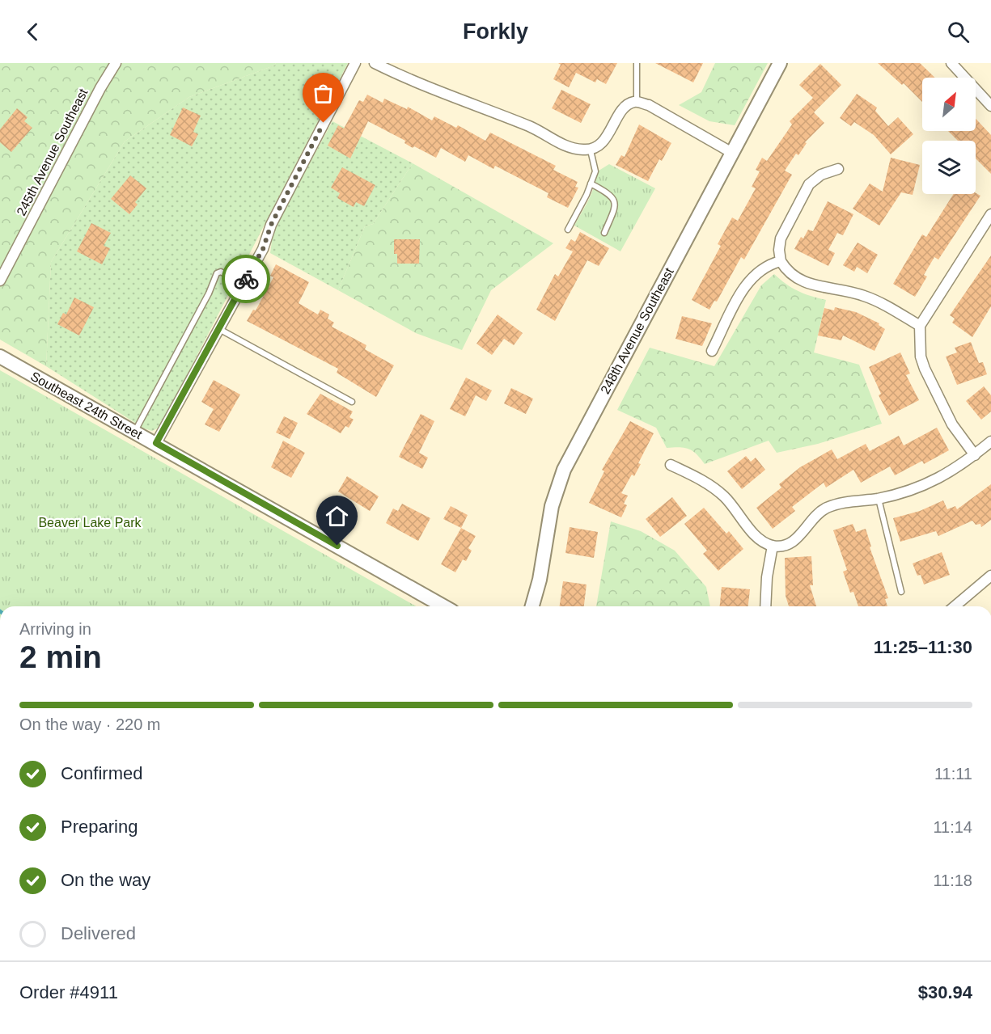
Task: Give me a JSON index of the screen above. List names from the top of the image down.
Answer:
{
  "streets": {
    "street": ["245th Avenue Southeast", "248th Avenue Southeast", "Southeast 24th Street"]
  },
  "parks": ["Beaver Lake Park"],
  "north": "top right",
  "page": {
    "header": "Forkly",
    "heading": ["2 min", "Arriving in", "11:25–11:30"],
    "panel": ["Order #4911", "$30.94"],
    "bar": "On the way · 220 m",
    "list": [
      ["Confirmed", "11:11"],
      ["Preparing", "11:14"],
      ["On the way", "11:18"],
      "Delivered"
    ]
  }
}
